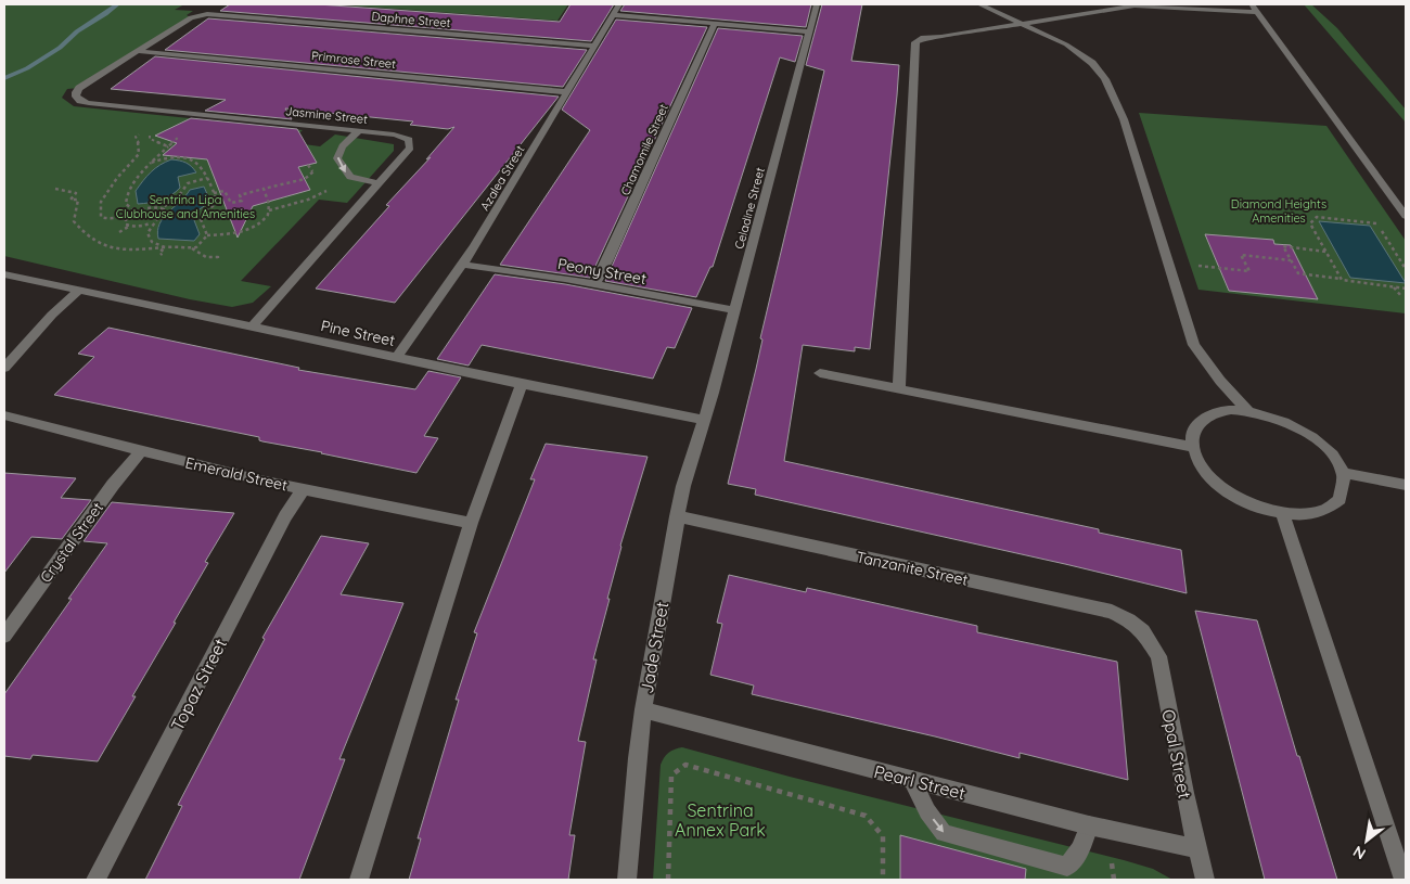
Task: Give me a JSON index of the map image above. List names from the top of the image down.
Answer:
{
  "streets": {
    "street": [
      "Daphne Street",
      "Primrose Street",
      "Jasmine Street",
      "Chamomile Street",
      "Azalea Street",
      "Celadine Street",
      "Peony Street",
      "Pine Street",
      "Emerald Street",
      "Crystal Street",
      "Tanzanite Street",
      "Jade Street",
      "Topaz Street",
      "Opal Street",
      "Pearl Street"
    ]
  },
  "crossings": [
    ["Daphne Street", "Primrose Street"],
    ["Daphne Street", "Jasmine Street"],
    ["Daphne Street", "Azalea Street"],
    ["Primrose Street", "Jasmine Street"],
    ["Primrose Street", "Azalea Street"],
    ["Jasmine Street", "Pine Street"],
    ["Chamomile Street", "Peony Street"],
    ["Azalea Street", "Peony Street"],
    ["Azalea Street", "Pine Street"],
    ["Celadine Street", "Peony Street"],
    ["Celadine Street", "Pine Street"],
    ["Celadine Street", "Jade Street"],
    ["Pine Street", "Jade Street"],
    ["Emerald Street", "Crystal Street"],
    ["Emerald Street", "Topaz Street"],
    ["Tanzanite Street", "Jade Street"],
    ["Tanzanite Street", "Opal Street"],
    ["Jade Street", "Pearl Street"],
    ["Opal Street", "Pearl Street"]
  ],
  "parks": ["Sentrina Lipa Clubhouse and Amenities", "Diamond Heights Amenities", "Sentrina Annex Park"],
  "north": "bottom left"
}
